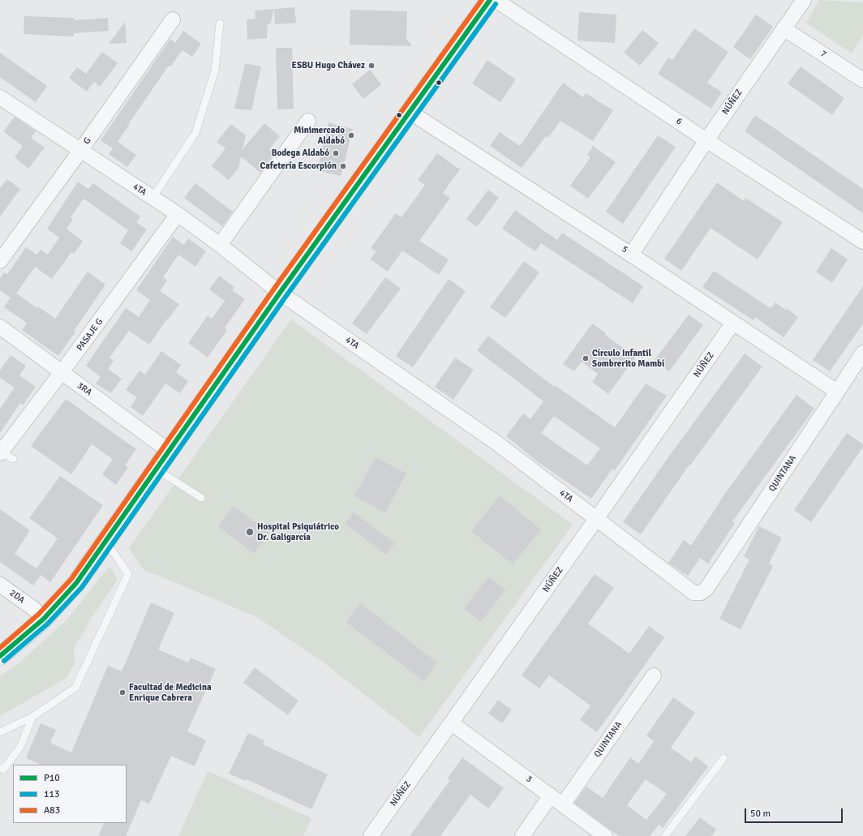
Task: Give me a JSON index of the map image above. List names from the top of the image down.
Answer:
{
  "streets": {
    "street": [
      "7",
      "NÚÑEZ",
      "6",
      "G",
      "4TA",
      "5",
      "PASAJE G",
      "3RA",
      "QUINTANA",
      "2DA",
      "3"
    ]
  },
  "crossings": [
    ["7", "NÚÑEZ"],
    ["NÚÑEZ", "6"],
    ["NÚÑEZ", "4TA"],
    ["NÚÑEZ", "5"],
    ["NÚÑEZ", "3"],
    ["G", "4TA"],
    ["4TA", "PASAJE G"],
    ["4TA", "QUINTANA"],
    ["5", "QUINTANA"],
    ["PASAJE G", "3RA"],
    ["QUINTANA", "3"]
  ],
  "places": [
    "ESBU Hugo Chávez",
    "Minimercado Aldabó",
    "Bodega Aldabó",
    "Cafetería Escorpión",
    "Círculo Infantil Sombrerito Mambí",
    "Hospital Psiquiátrico Dr. Galigarcía",
    "Facultad de Medicina Enrique Cabrera"
  ],
  "lines": ["transit line P10", "transit line A83", "transit line 113"],
  "legend": ["P10", "113", "A83"],
  "scale_bar": "50 m"
}
